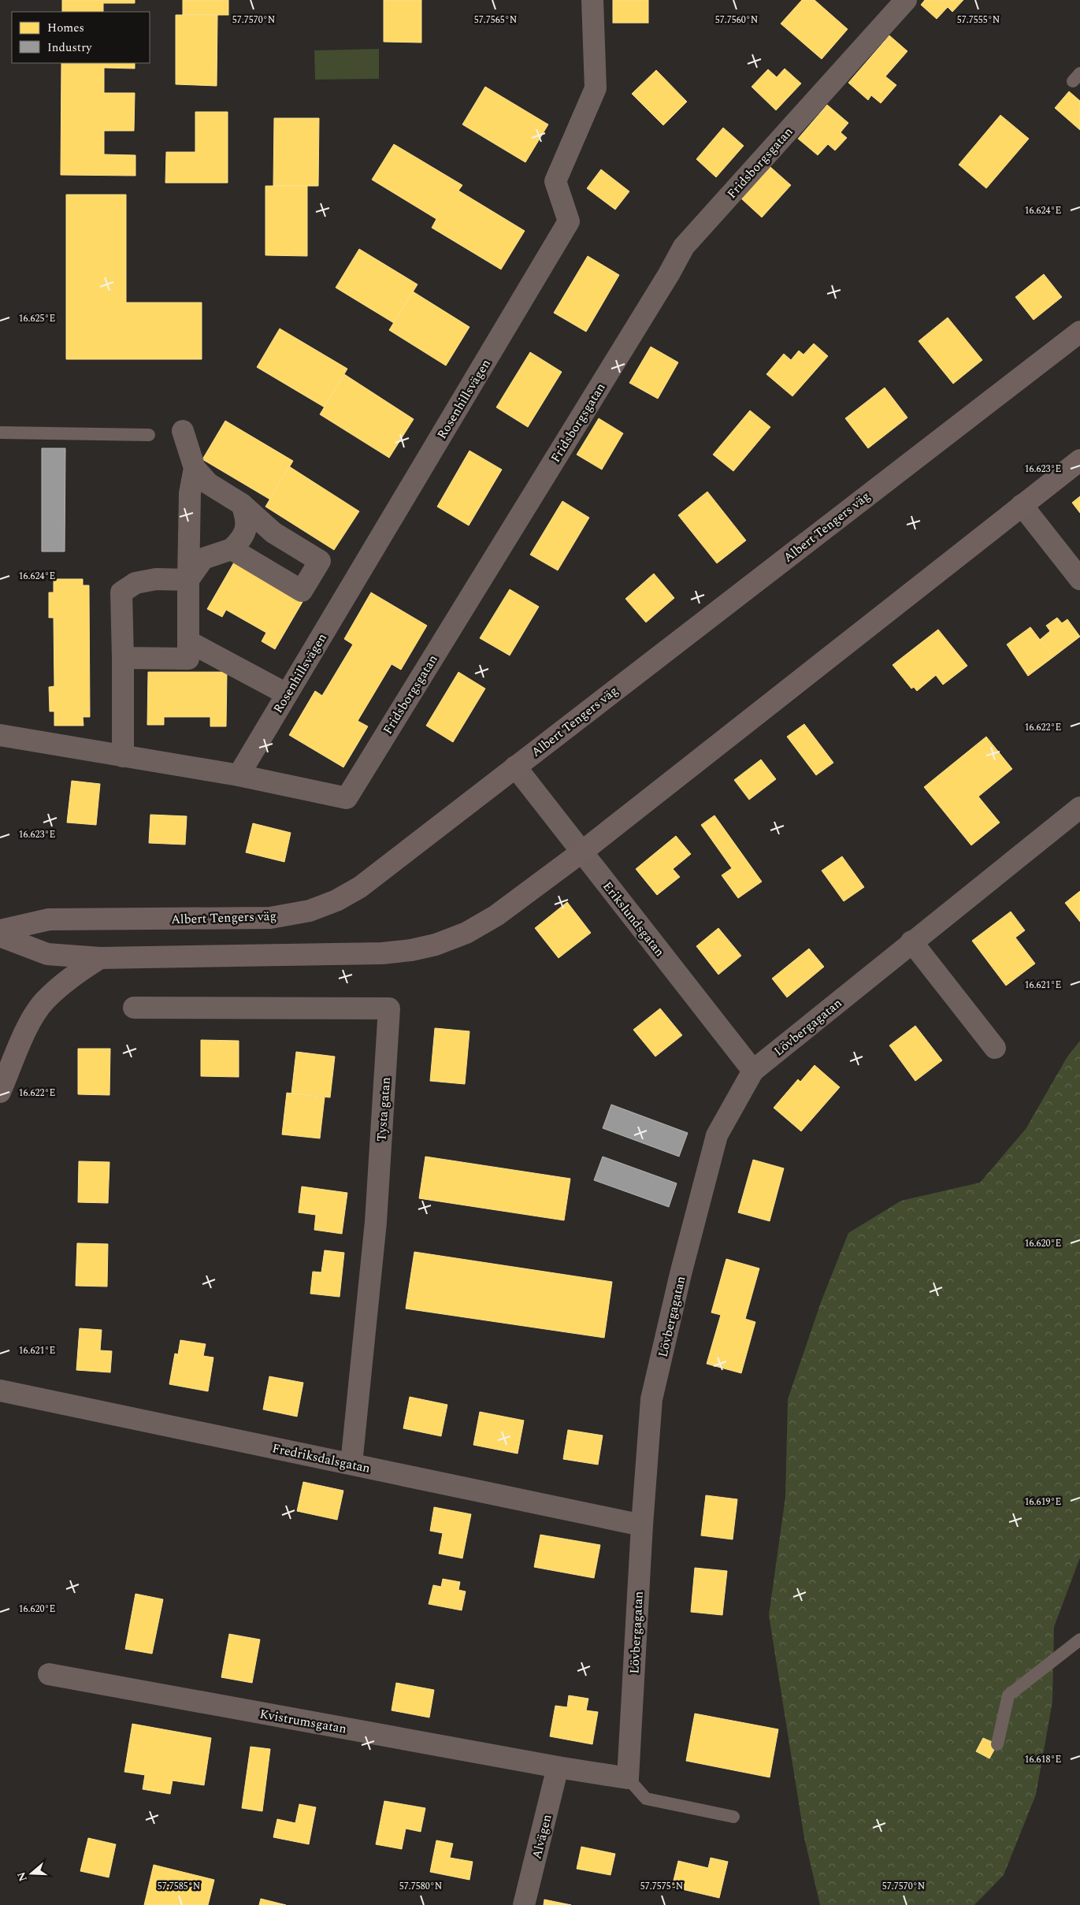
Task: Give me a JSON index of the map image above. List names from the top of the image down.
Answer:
{
  "streets": {
    "main road": ["Albert Tengers väg"],
    "street": [
      "Fridsborgsgatan",
      "Rosenhillsvägen",
      "Erikslundsgatan",
      "Lövbergagatan",
      "Tysta gatan",
      "Fredriksdalsgatan",
      "Kvistrumsgatan",
      "Alvägen"
    ]
  },
  "crossings": [
    ["Fridsborgsgatan", "Rosenhillsvägen"],
    ["Albert Tengers väg", "Erikslundsgatan"],
    ["Erikslundsgatan", "Lövbergagatan"],
    ["Lövbergagatan", "Fredriksdalsgatan"],
    ["Lövbergagatan", "Kvistrumsgatan"],
    ["Tysta gatan", "Fredriksdalsgatan"],
    ["Kvistrumsgatan", "Alvägen"]
  ],
  "legend": ["Homes", "Industry"],
  "north": "left",
  "coordinates": [
    "57.7570°N",
    "57.7565°N",
    "57.7560°N",
    "57.7555°N",
    "16.624°E",
    "16.625°E",
    "16.623°E",
    "16.622°E",
    "16.621°E",
    "16.620°E",
    "16.619°E",
    "16.618°E",
    "57.7585°N",
    "57.7580°N",
    "57.7575°N"
  ]
}
